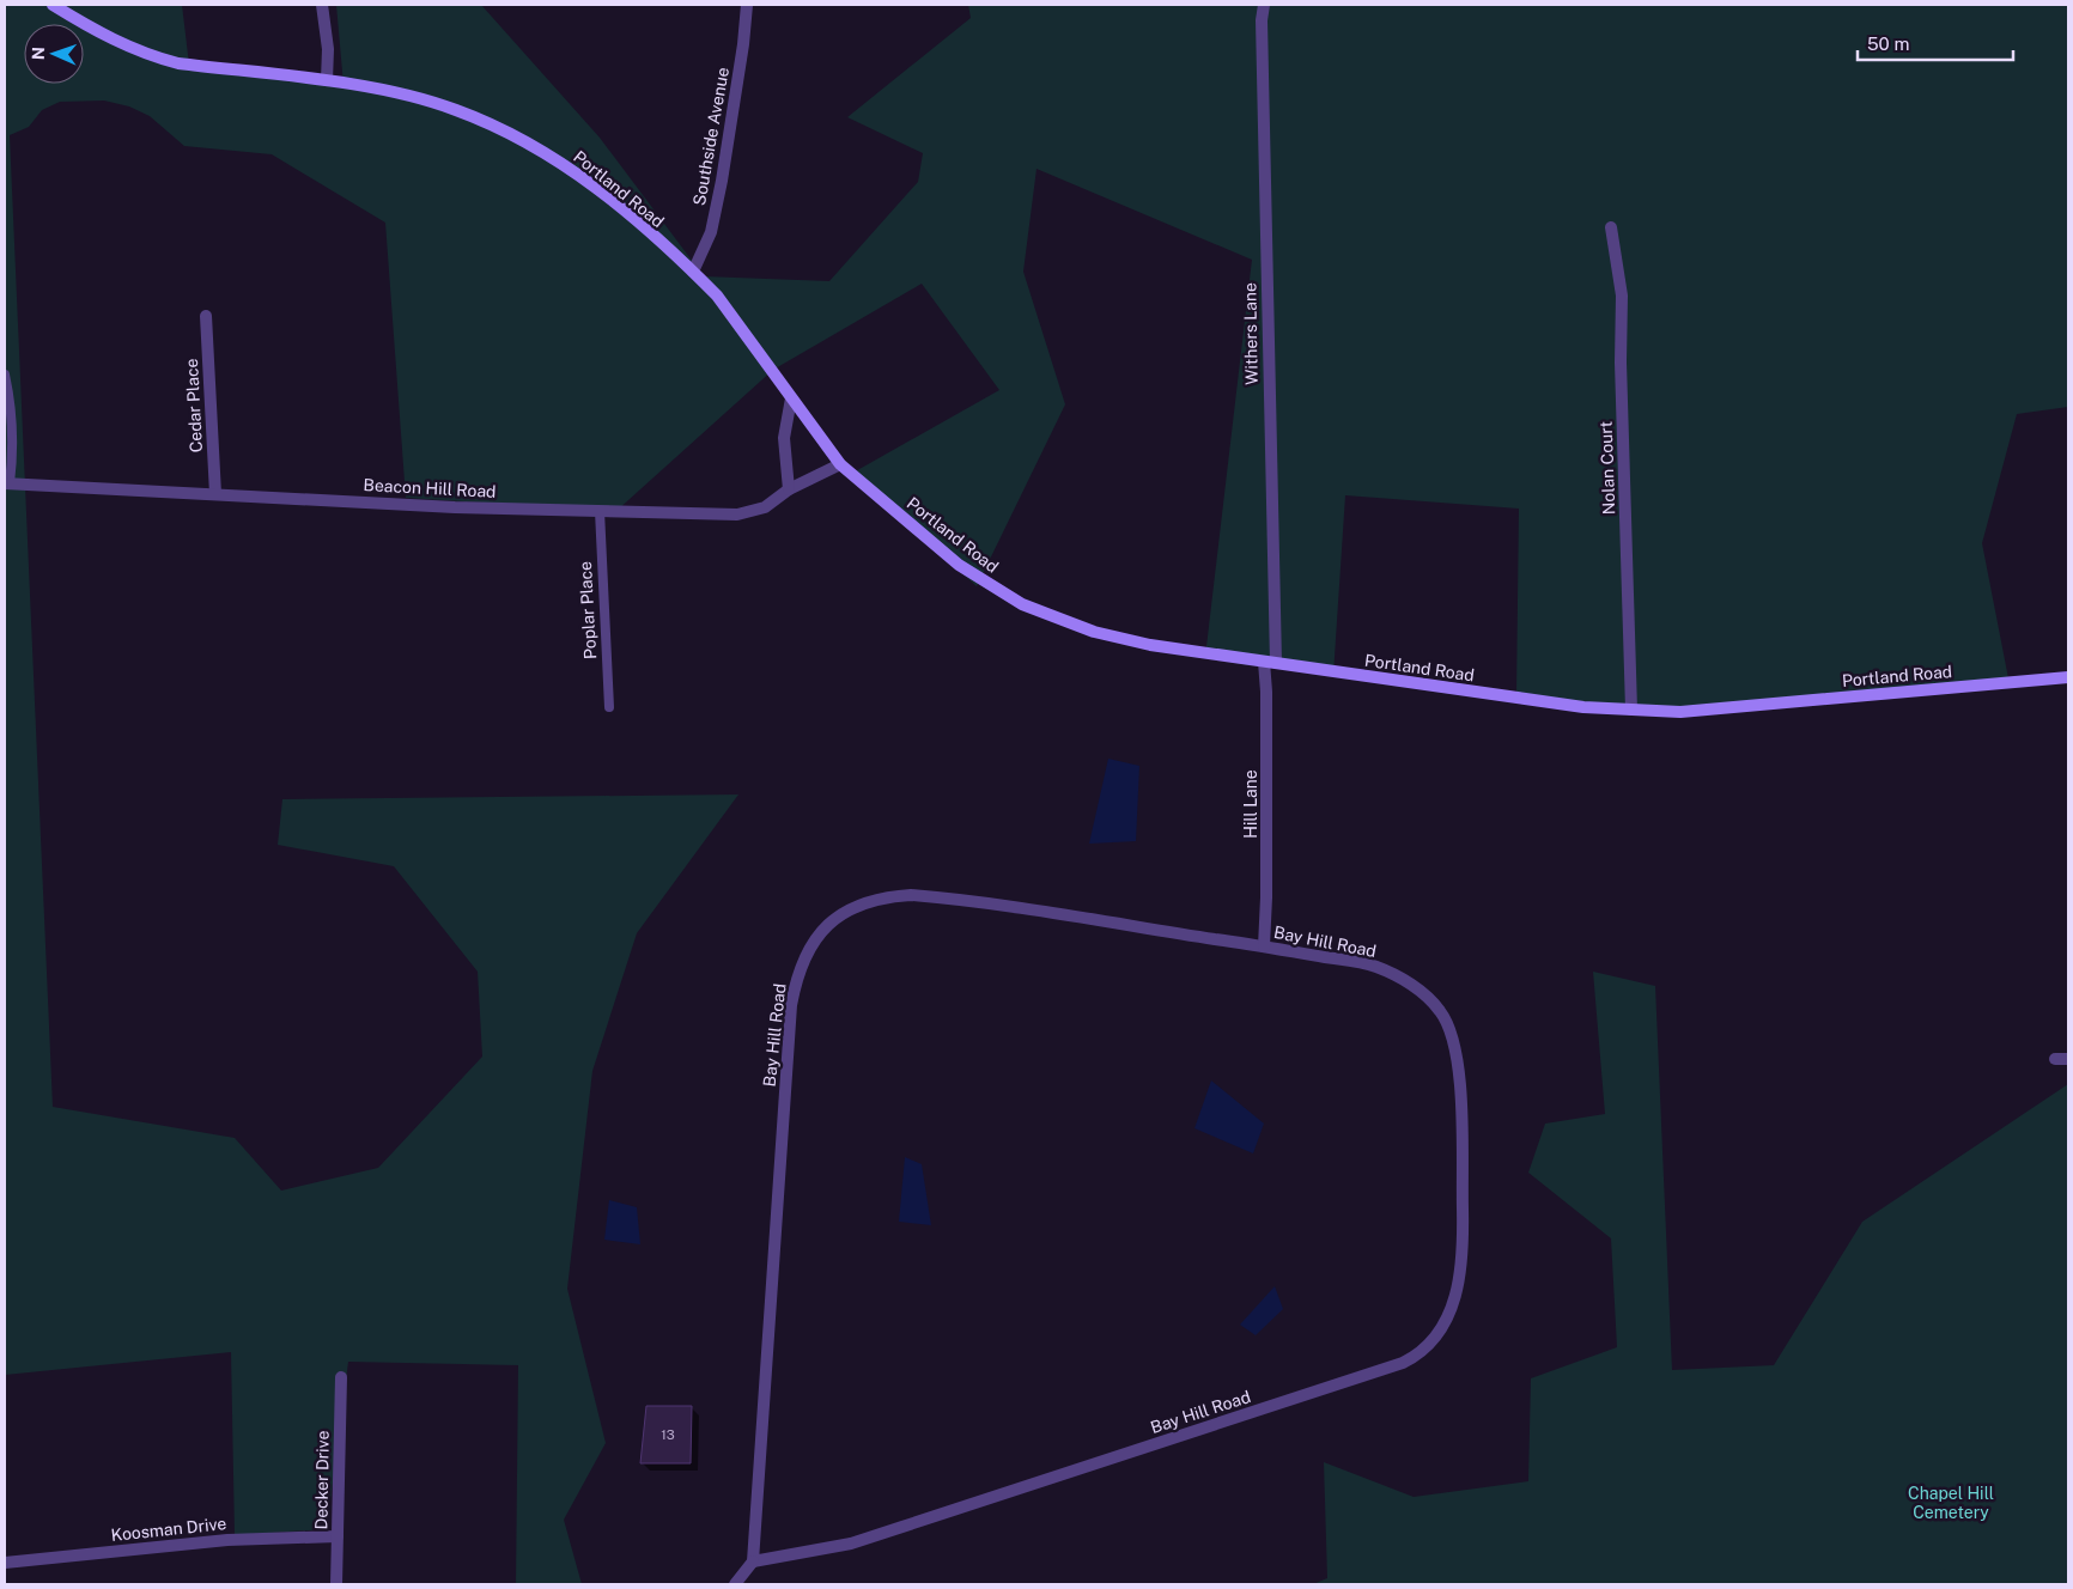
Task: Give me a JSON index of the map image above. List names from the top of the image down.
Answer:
{
  "streets": {
    "street": [
      "Southside Avenue",
      "Portland Road",
      "Withers Lane",
      "Cedar Place",
      "Nolan Court",
      "Beacon Hill Road",
      "Hill Lane",
      "Bay Hill Road",
      "Decker Drive",
      "Koosman Drive"
    ],
    "lane": ["Poplar Place"]
  },
  "crossings": [
    ["Southside Avenue", "Portland Road"],
    ["Portland Road", "Withers Lane"],
    ["Portland Road", "Nolan Court"],
    ["Portland Road", "Beacon Hill Road"],
    ["Portland Road", "Hill Lane"],
    ["Withers Lane", "Hill Lane"],
    ["Cedar Place", "Beacon Hill Road"],
    ["Beacon Hill Road", "Poplar Place"],
    ["Hill Lane", "Bay Hill Road"],
    ["Decker Drive", "Koosman Drive"]
  ],
  "parks": ["Chapel Hill Cemetery"],
  "house_numbers": ["13"],
  "scale_bar": "50 m",
  "north": "left"
}
